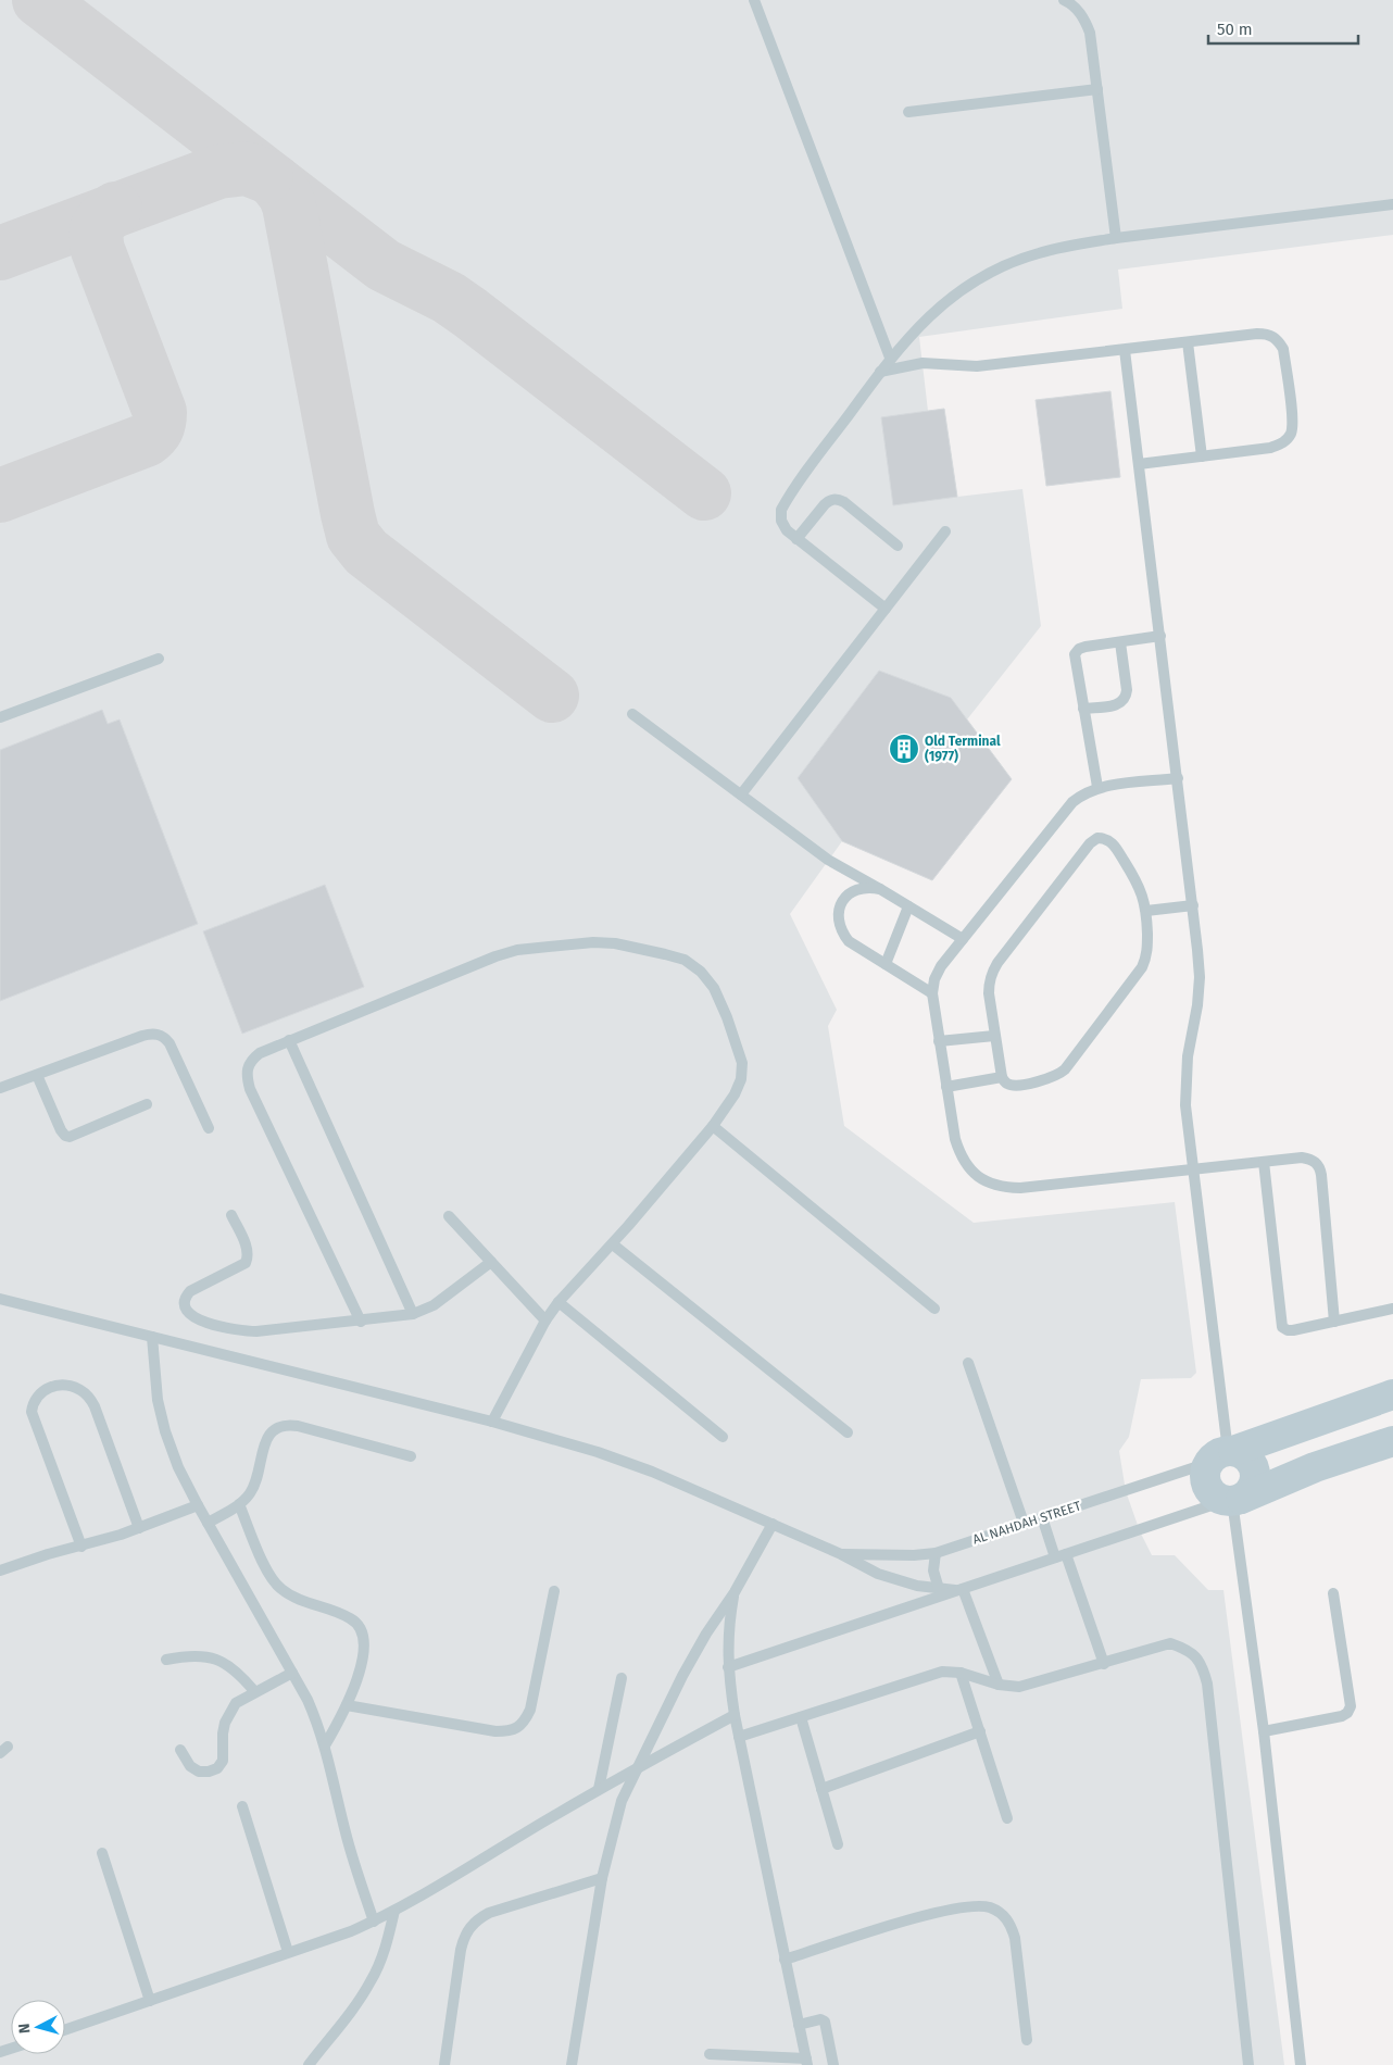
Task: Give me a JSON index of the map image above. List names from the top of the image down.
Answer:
{
  "streets": {
    "main road": ["AL NAHDAH STREET"]
  },
  "places": {
    "building": ["Old Terminal (1977)"]
  },
  "scale_bar": "50 m",
  "north": "left"
}
